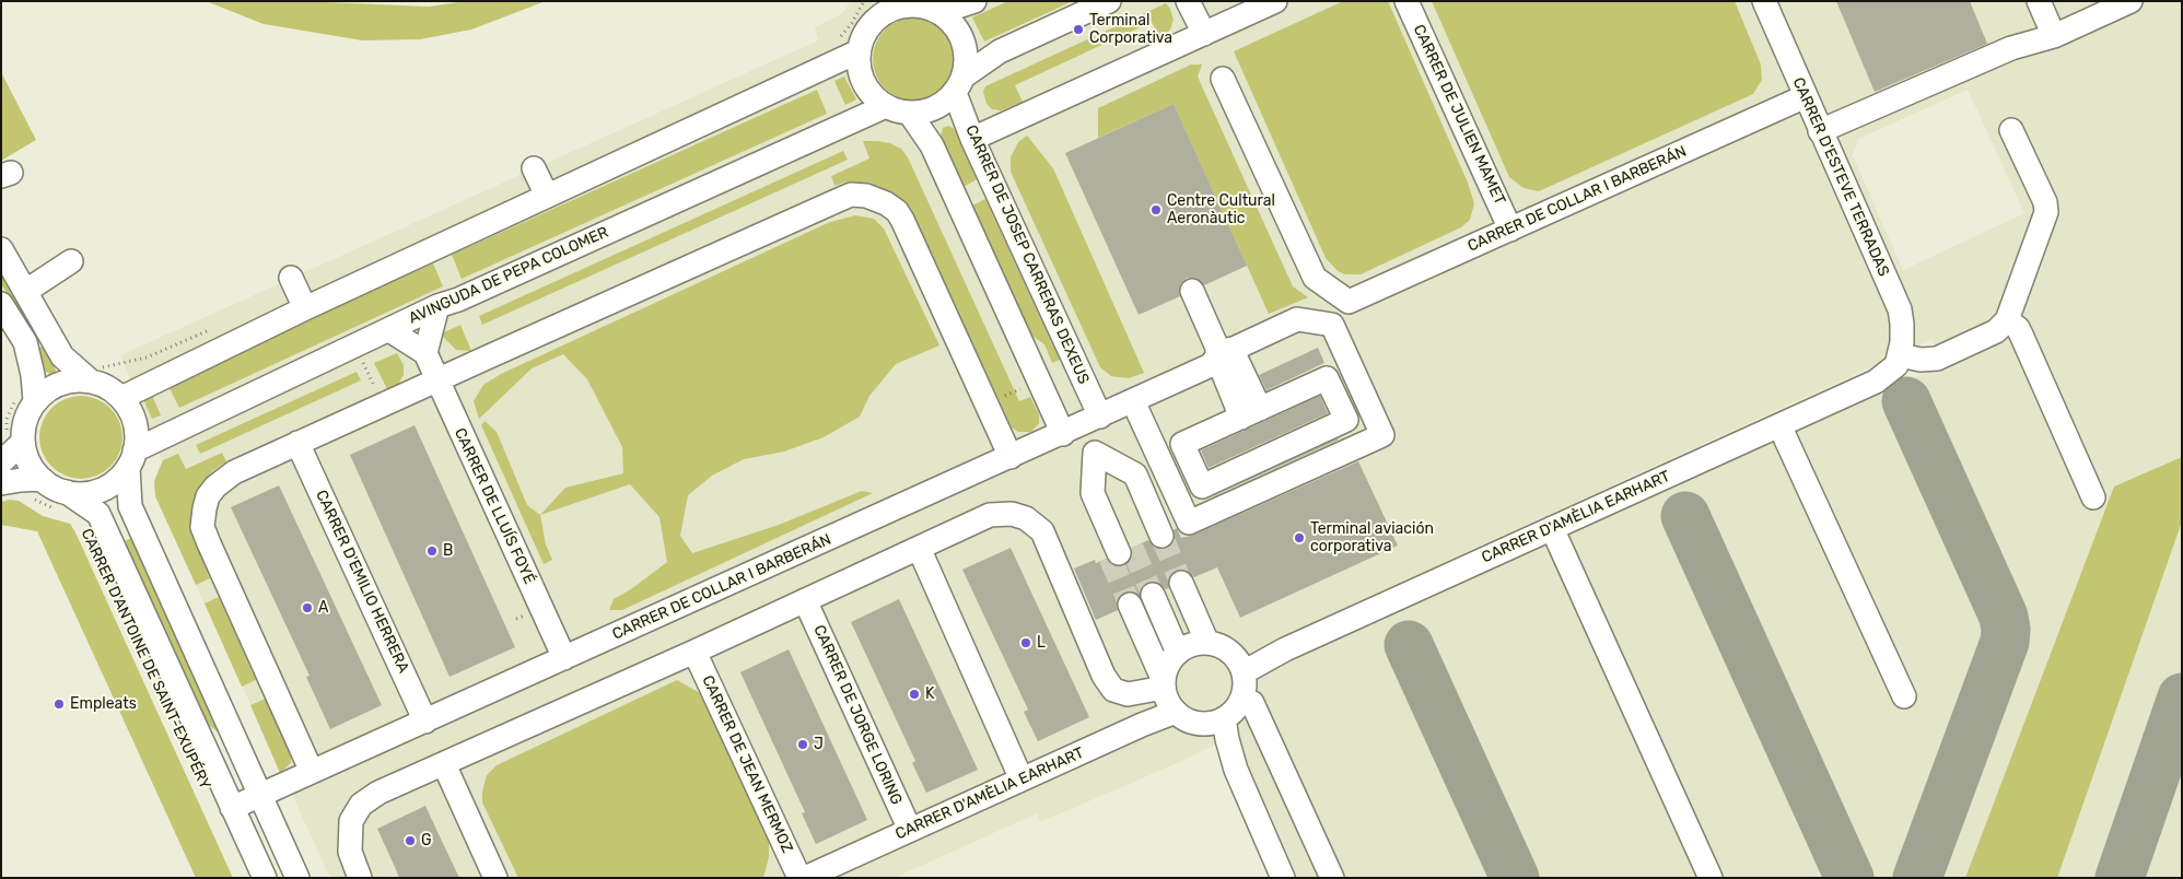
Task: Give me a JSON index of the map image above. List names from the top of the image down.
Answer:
{
  "streets": {
    "street": [
      "CARRER DE JULIEN MAMET",
      "CARRER D'ESTEVE TERRADAS",
      "CARRER DE COLLAR I BARBERÁN",
      "CARRER DE JOSEP CARRERAS DEXEUS",
      "AVINGUDA DE PEPA COLOMER",
      "CARRER DE LLUÍS FOYÉ",
      "CARRER D'AMÈLIA EARHART",
      "CARRER D'EMILIO HERRERA",
      "CARRER D'ANTOINE DE SAINT-EXUPÉRY",
      "CARRER DE JORGE LORING",
      "CARRER DE JEAN MERMOZ"
    ]
  },
  "crossings": [
    ["CARRER DE JULIEN MAMET", "CARRER DE COLLAR I BARBERÁN"],
    ["CARRER D'ESTEVE TERRADAS", "CARRER DE COLLAR I BARBERÁN"],
    ["CARRER D'ESTEVE TERRADAS", "CARRER D'AMÈLIA EARHART"],
    ["CARRER DE COLLAR I BARBERÁN", "CARRER DE JOSEP CARRERAS DEXEUS"],
    ["CARRER DE COLLAR I BARBERÁN", "CARRER DE LLUÍS FOYÉ"],
    ["CARRER DE COLLAR I BARBERÁN", "CARRER D'EMILIO HERRERA"],
    ["CARRER DE COLLAR I BARBERÁN", "CARRER D'ANTOINE DE SAINT-EXUPÉRY"],
    ["CARRER DE JOSEP CARRERAS DEXEUS", "AVINGUDA DE PEPA COLOMER"],
    ["AVINGUDA DE PEPA COLOMER", "CARRER D'ANTOINE DE SAINT-EXUPÉRY"],
    ["CARRER D'AMÈLIA EARHART", "CARRER DE JORGE LORING"]
  ],
  "places": [
    "Terminal Corporativa",
    "Centre Cultural Aeronàutic",
    "Terminal aviación corporativa",
    "B",
    "A",
    "L",
    "K",
    "Empleats",
    "J",
    "G"
  ]
}
